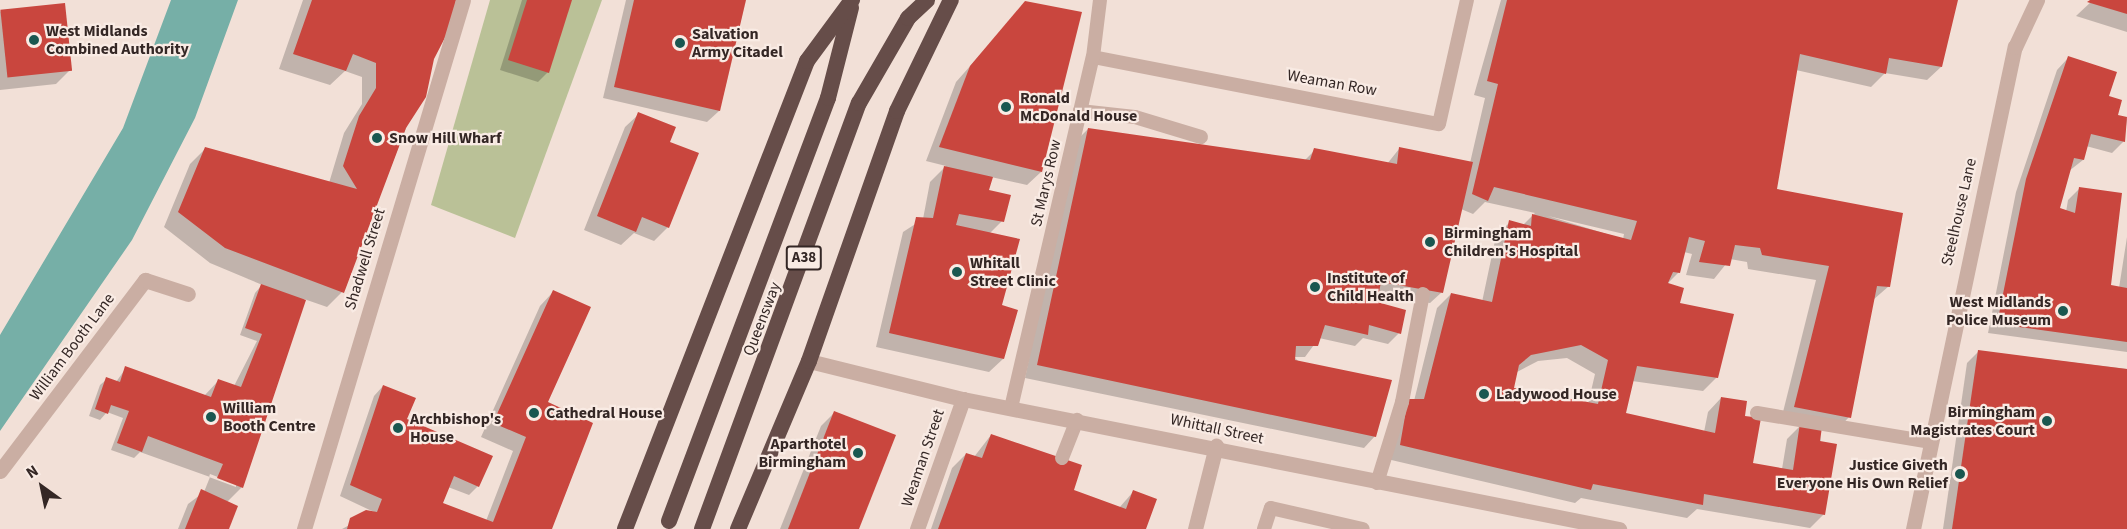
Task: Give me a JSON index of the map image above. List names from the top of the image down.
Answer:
{
  "streets": {
    "highway": ["A38", "Queensway"],
    "street": [
      "Steelhouse Lane",
      "Shadwell Street",
      "William Booth Lane",
      "Whittall Street",
      "Weaman Street"
    ],
    "lane": ["Weaman Row", "St Marys Row"]
  },
  "crossings": [
    ["Weaman Row", "St Marys Row"],
    ["St Marys Row", "Whittall Street"],
    ["Whittall Street", "Weaman Street"]
  ],
  "places": [
    "West Midlands Combined Authority",
    "Salvation Army Citadel",
    "Ronald McDonald House",
    "Snow Hill Wharf",
    "Birmingham Children's Hospital",
    "Whitall Street Clinic",
    "Institute of Child Health",
    "West Midlands Police Museum",
    "Ladywood House",
    "Cathedral House",
    "William Booth Centre",
    "Birmingham Magistrates Court",
    "Archbishop's House",
    "Aparthotel Birmingham",
    "Justice Giveth Everyone His Own Relief"
  ],
  "north": "top left"
}
